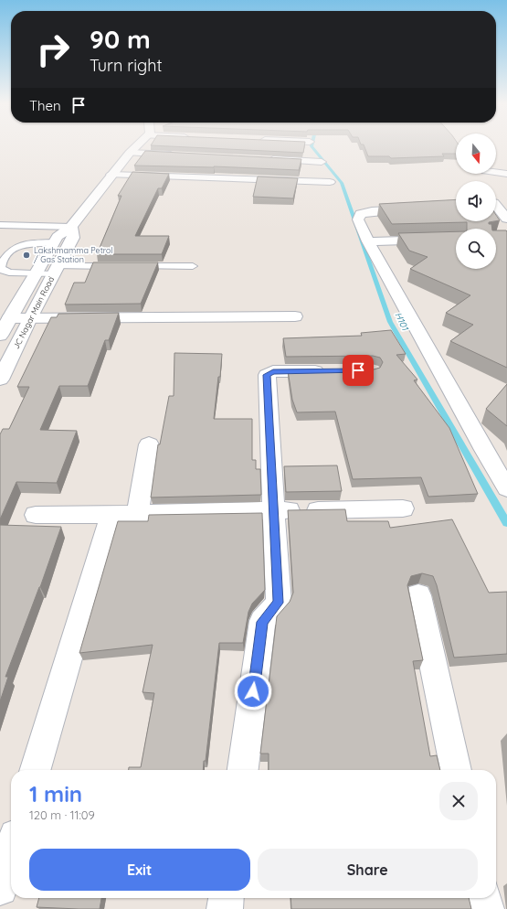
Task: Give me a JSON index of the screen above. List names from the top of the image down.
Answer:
{
  "streets": {
    "street": ["JC Nagar Main Road"]
  },
  "water": ["H101"],
  "places": ["Lakshmamma Petrol / Gas Station"],
  "north": "bottom",
  "page": {
    "turn": ["90 m", "Turn right"],
    "then": "Then",
    "heading": ["1 min", "120 m · 11:09"],
    "buttons": ["Exit", "Share"]
  }
}
